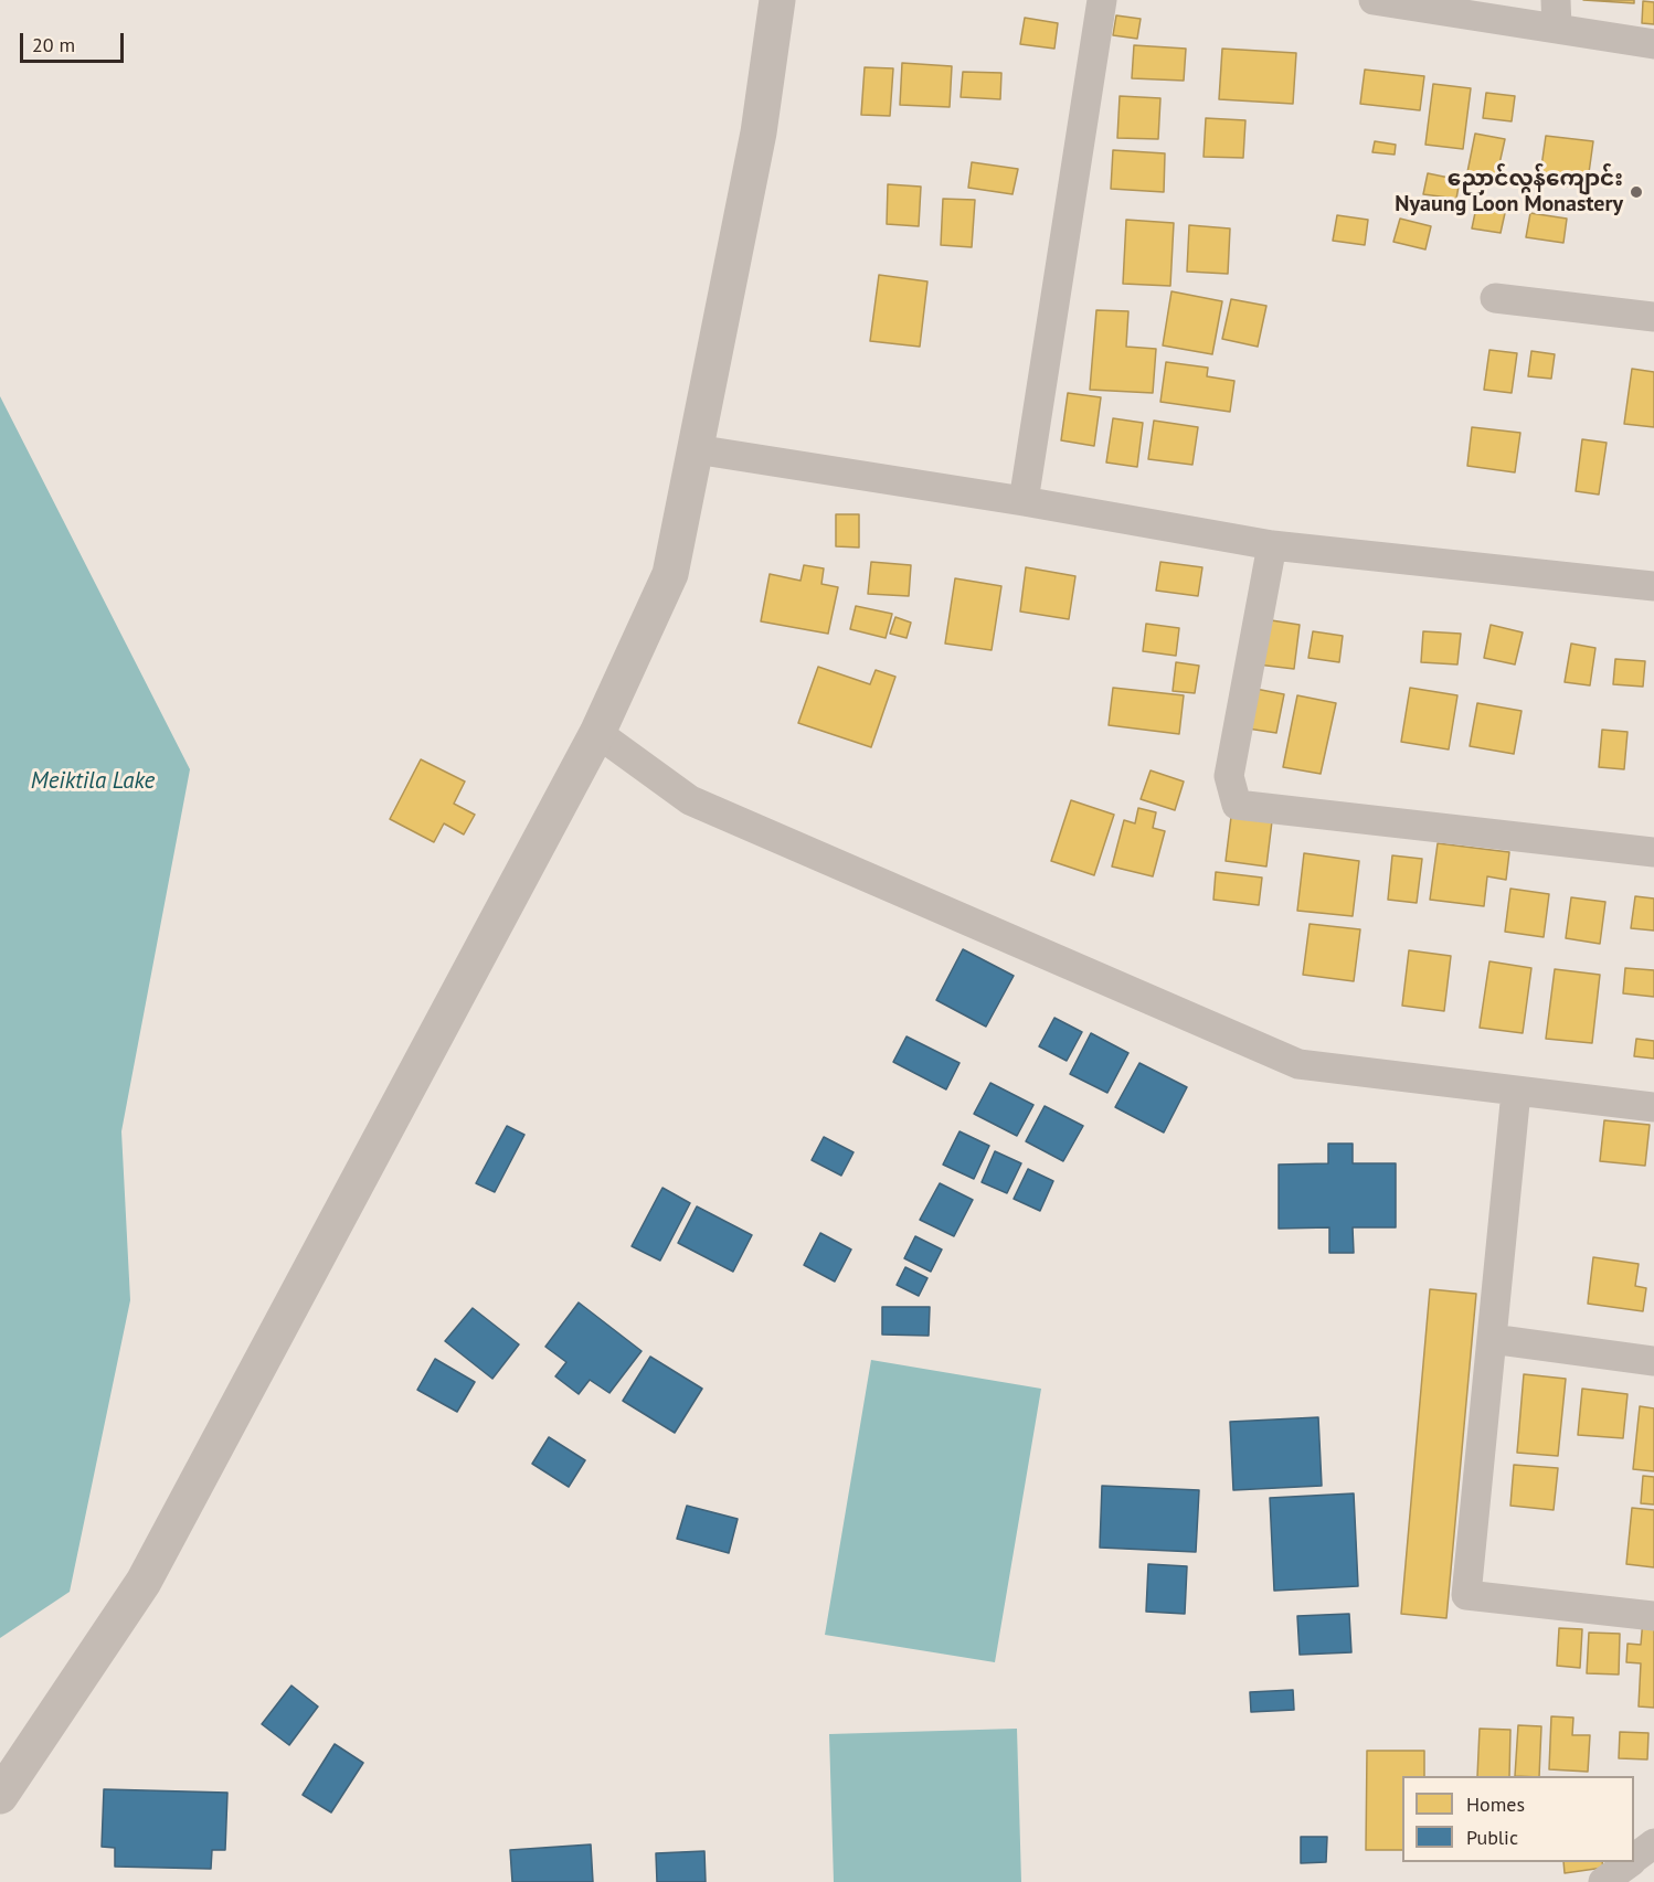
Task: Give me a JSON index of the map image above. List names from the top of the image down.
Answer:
{
  "water": ["Meiktila Lake"],
  "places": ["ညောင်လွန်ကျောင်း Nyaung Loon Monastery"],
  "legend": ["Homes", "Public"],
  "scale_bar": "20 m"
}
